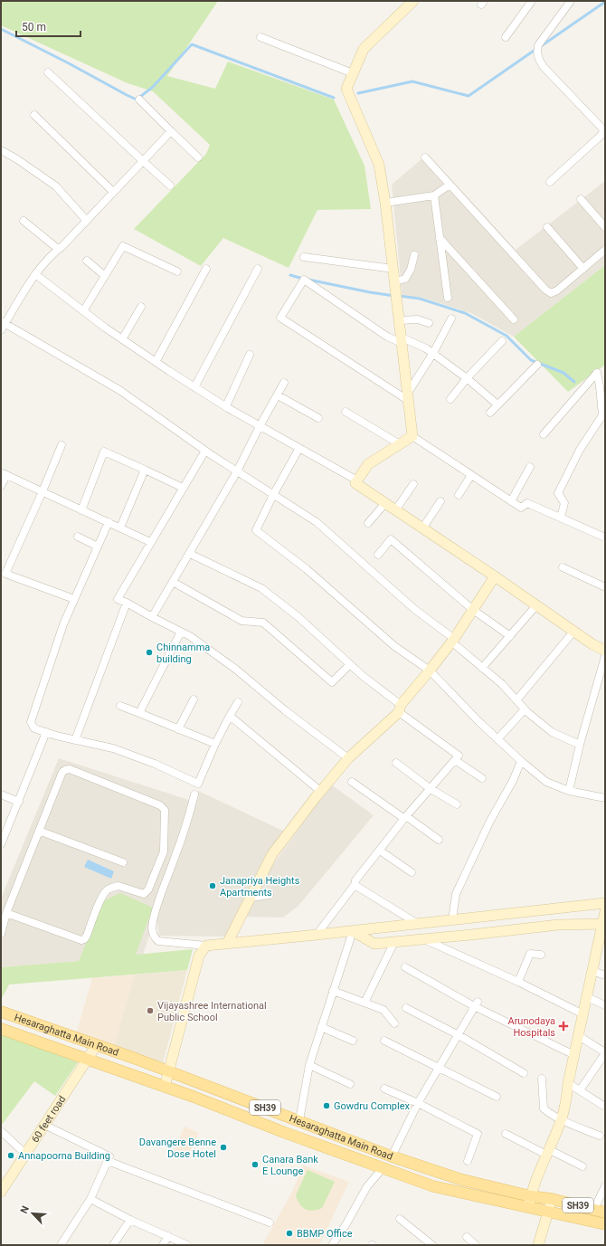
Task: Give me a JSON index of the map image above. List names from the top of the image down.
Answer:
{
  "streets": {
    "main road": ["Hesaraghatta Main Road", "SH39"],
    "street": ["60 feet road"]
  },
  "crossings": [
    ["Hesaraghatta Main Road", "60 feet road"]
  ],
  "places": {
    "other": [
      "Chinnamma building",
      "Janapriya Heights Apartments",
      "Vijayashree International Public School",
      "Gowdru Complex",
      "Davangere Benne Dose Hotel",
      "Annapoorna Building",
      "Canara Bank E Lounge",
      "BBMP Office"
    ],
    "health": ["Arunodaya Hospitals"]
  },
  "scale_bar": "50 m",
  "north": "top left"
}
